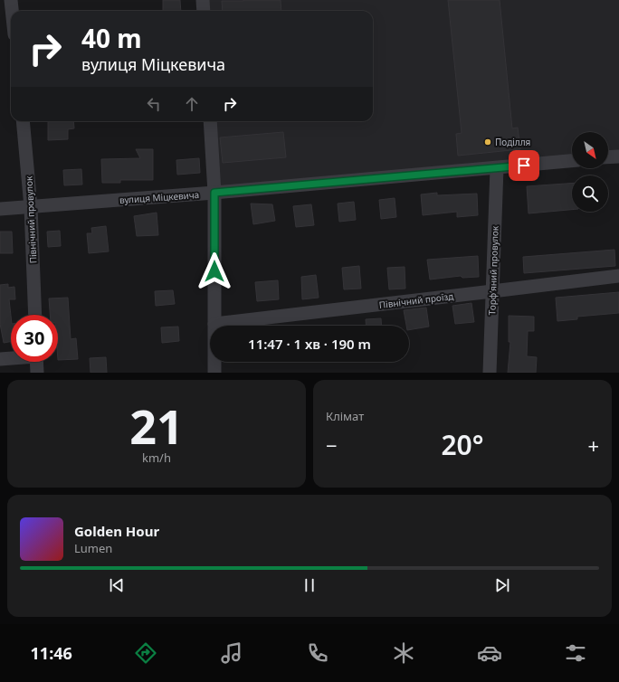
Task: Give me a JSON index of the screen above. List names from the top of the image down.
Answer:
{
  "streets": {
    "street": [
      "вулиця Міцкевича",
      "Північний провулок",
      "Торфʼяний провулок",
      "Північний проїзд"
    ]
  },
  "crossings": [
    ["вулиця Міцкевича", "Північний провулок"],
    ["вулиця Міцкевича", "Торфʼяний провулок"],
    ["Торфʼяний провулок", "Північний проїзд"]
  ],
  "places": ["Поділля"],
  "north": "bottom right",
  "page": {
    "turn": ["40 m", "вулиця Міцкевича"],
    "limit": "30",
    "trip": "11:47 · 1 хв · 190 m",
    "tile": [
      ["21", "km/h"],
      "Клімат"
    ],
    "heat": ["−", "20°", "+"],
    "song": ["Golden Hour", "Lumen"],
    "tabs": "11:46"
  }
}
